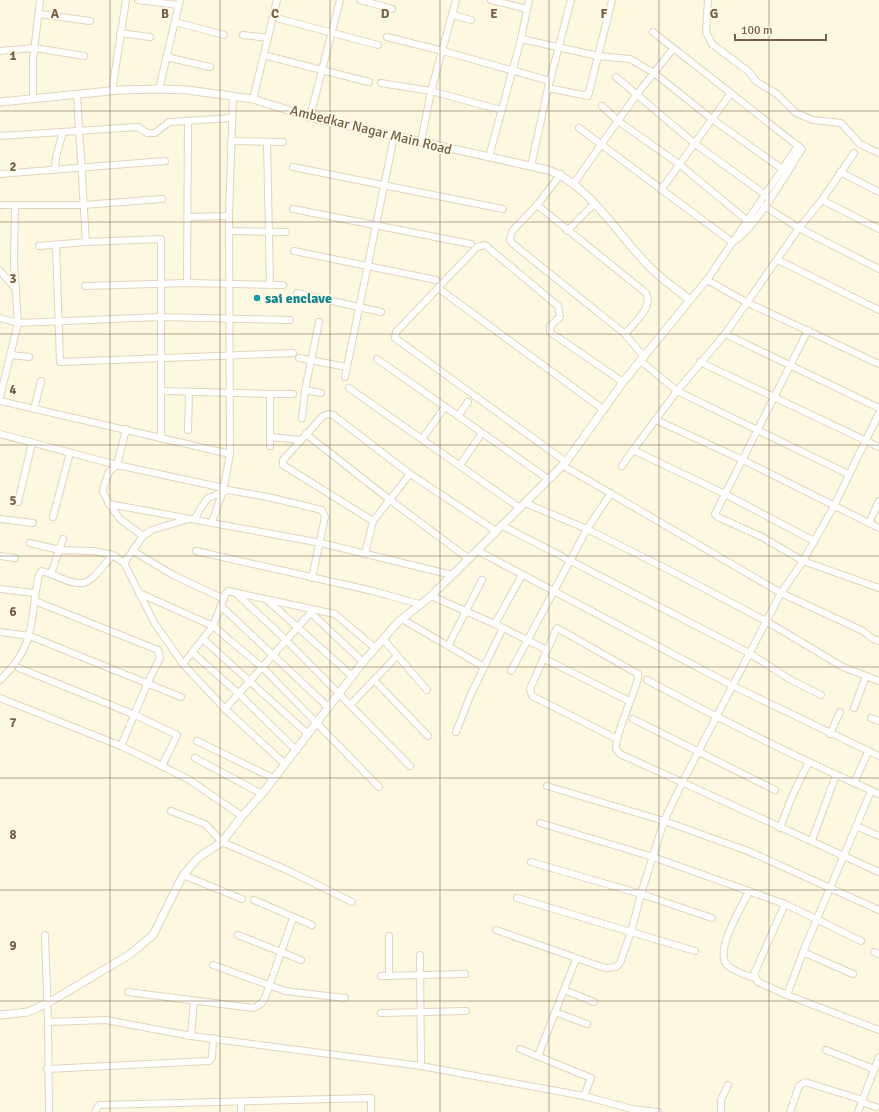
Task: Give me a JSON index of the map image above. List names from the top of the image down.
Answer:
{
  "streets": {
    "street": ["Ambedkar Nagar Main Road"]
  },
  "places": ["sai enclave"],
  "scale_bar": "100 m",
  "grid": {
    "columns": [
      "A",
      "B",
      "C",
      "D",
      "E",
      "F",
      "G"
    ],
    "rows": [
      "1",
      "2",
      "3",
      "4",
      "5",
      "6",
      "7",
      "8",
      "9"
    ]
  }
}
